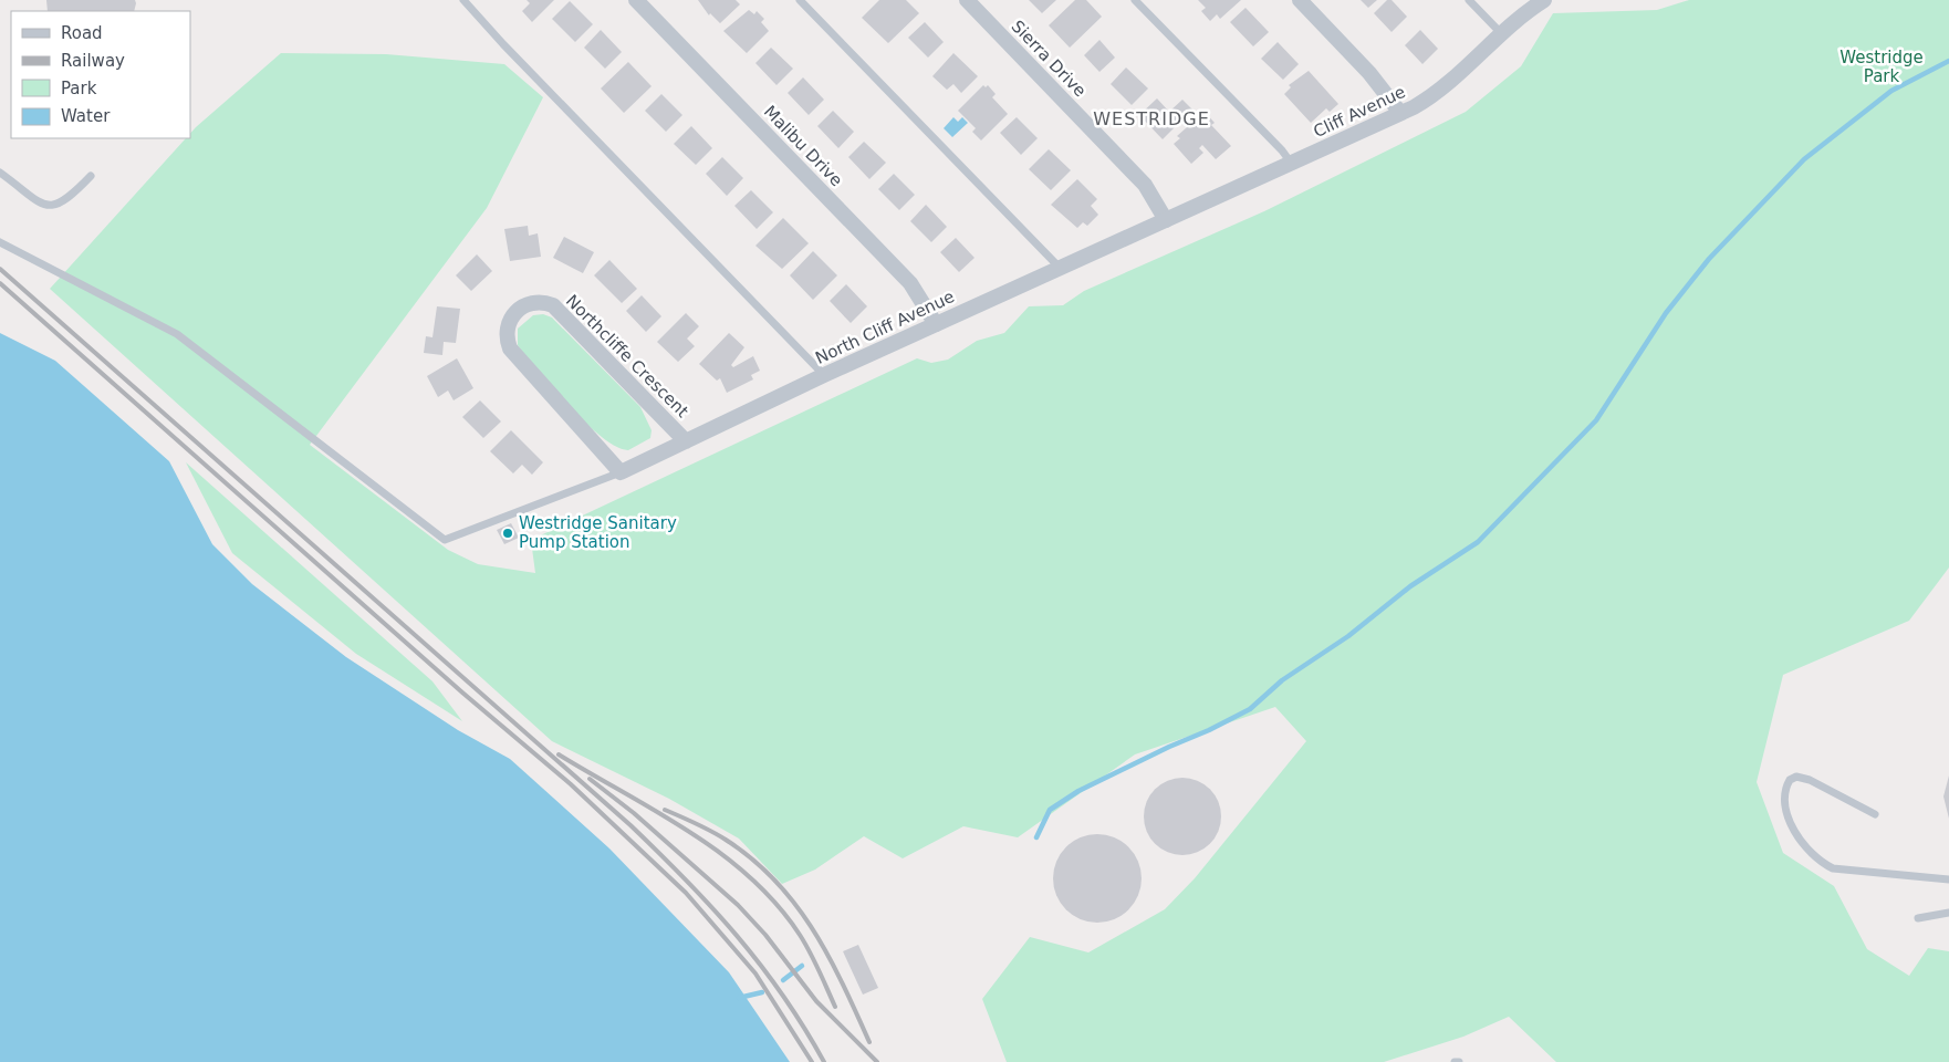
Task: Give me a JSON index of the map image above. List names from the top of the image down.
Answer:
{
  "streets": {
    "street": [
      "Sierra Drive",
      "Cliff Avenue",
      "Malibu Drive",
      "North Cliff Avenue",
      "Northcliffe Crescent"
    ]
  },
  "crossings": [
    ["Sierra Drive", "Cliff Avenue"],
    ["Sierra Drive", "North Cliff Avenue"],
    ["Cliff Avenue", "North Cliff Avenue"],
    ["Malibu Drive", "North Cliff Avenue"],
    ["North Cliff Avenue", "Northcliffe Crescent"]
  ],
  "districts": ["WESTRIDGE"],
  "parks": ["Westridge Park"],
  "places": ["Westridge Sanitary Pump Station"],
  "legend": [
    "Road",
    "Railway",
    "Park",
    "Water"
  ]
}
